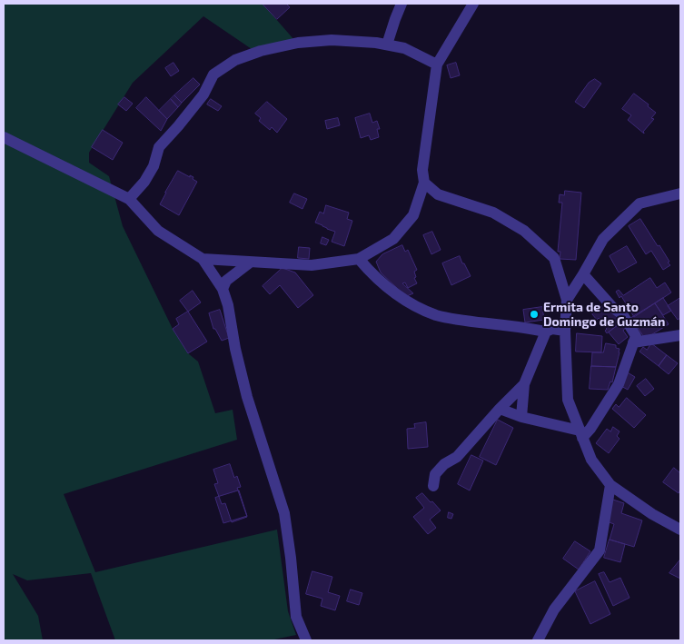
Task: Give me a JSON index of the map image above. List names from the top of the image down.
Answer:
{
  "places": ["Ermita de Santo Domingo de Guzmán"]
}
